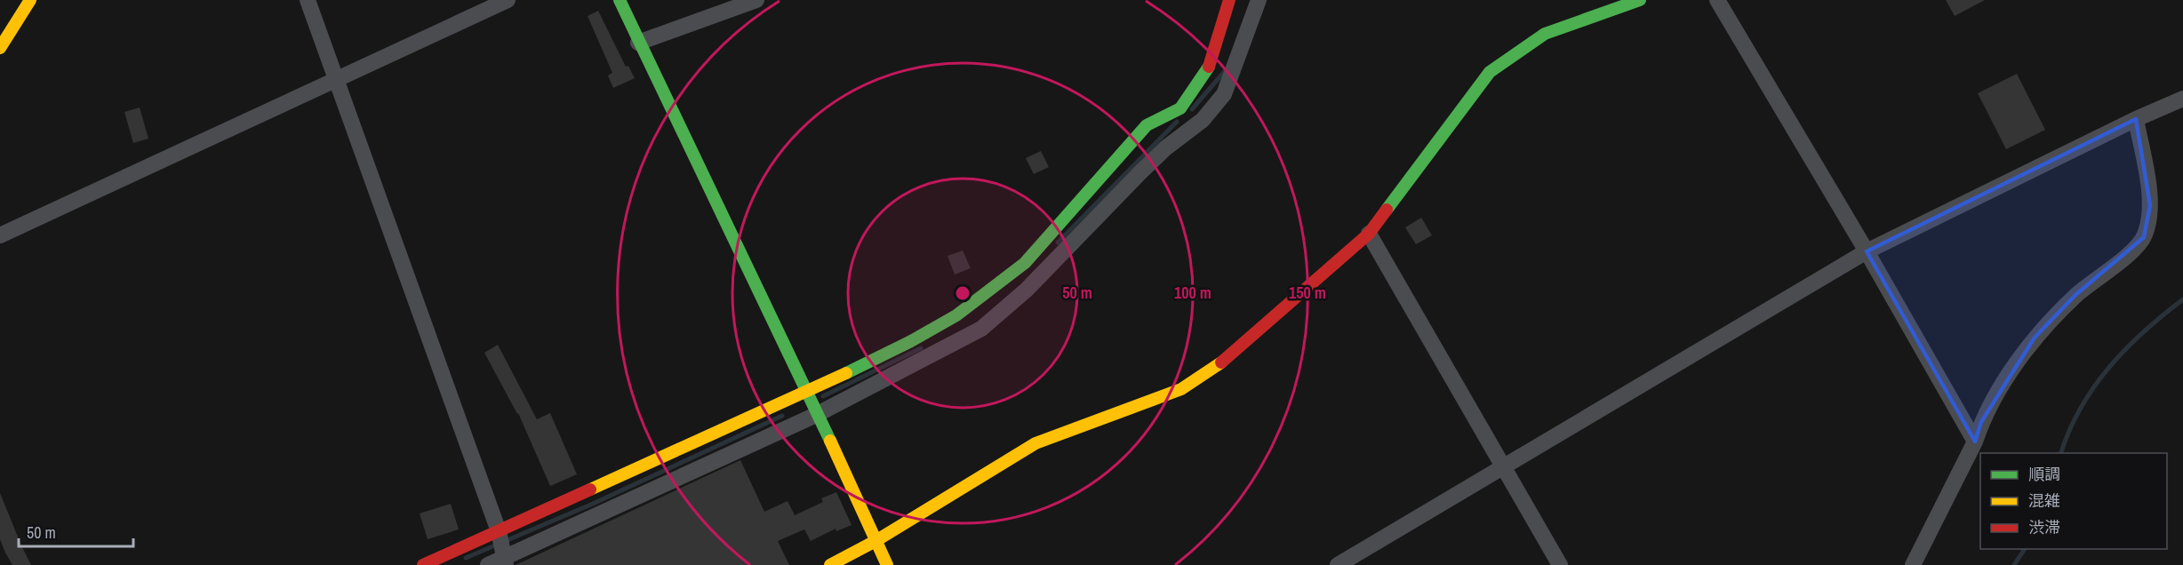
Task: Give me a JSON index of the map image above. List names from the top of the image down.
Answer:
{
  "legend": ["順調", "混雑", "渋滞"],
  "scale_bar": "50 m",
  "rings": ["50 m", "100 m", "150 m"]
}
